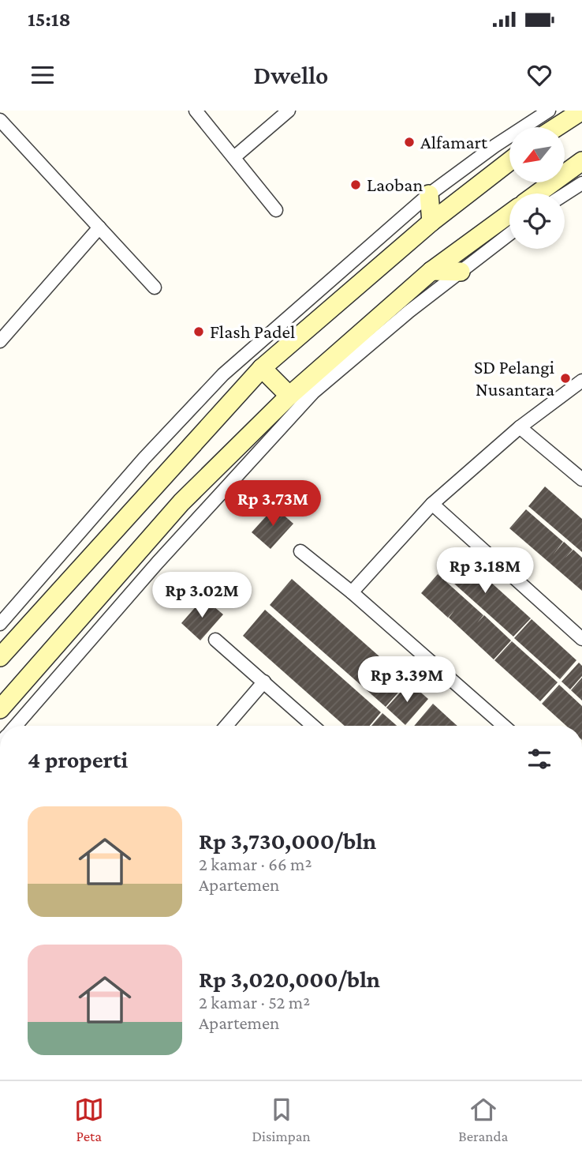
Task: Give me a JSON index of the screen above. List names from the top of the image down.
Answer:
{
  "places": [
    "Alfamart",
    "Laoban",
    "Flash Padel",
    "SD Pelangi Nusantara"
  ],
  "north": "bottom left",
  "page": {
    "status": "15:18",
    "header": "Dwello",
    "price": [
      "Rp 3.73M",
      "Rp 3.18M",
      "Rp 3.02M",
      "Rp 3.39M"
    ],
    "heading": "4 properti",
    "list": [
      {
        "name": "Rp 3,730,000/bln",
        "note": "2 kamar · 66 m² · Apartemen"
      },
      {
        "name": "Rp 3,020,000/bln",
        "note": "2 kamar · 52 m² · Apartemen"
      }
    ],
    "tabs": ["Peta", "Disimpan", "Beranda"]
  }
}
